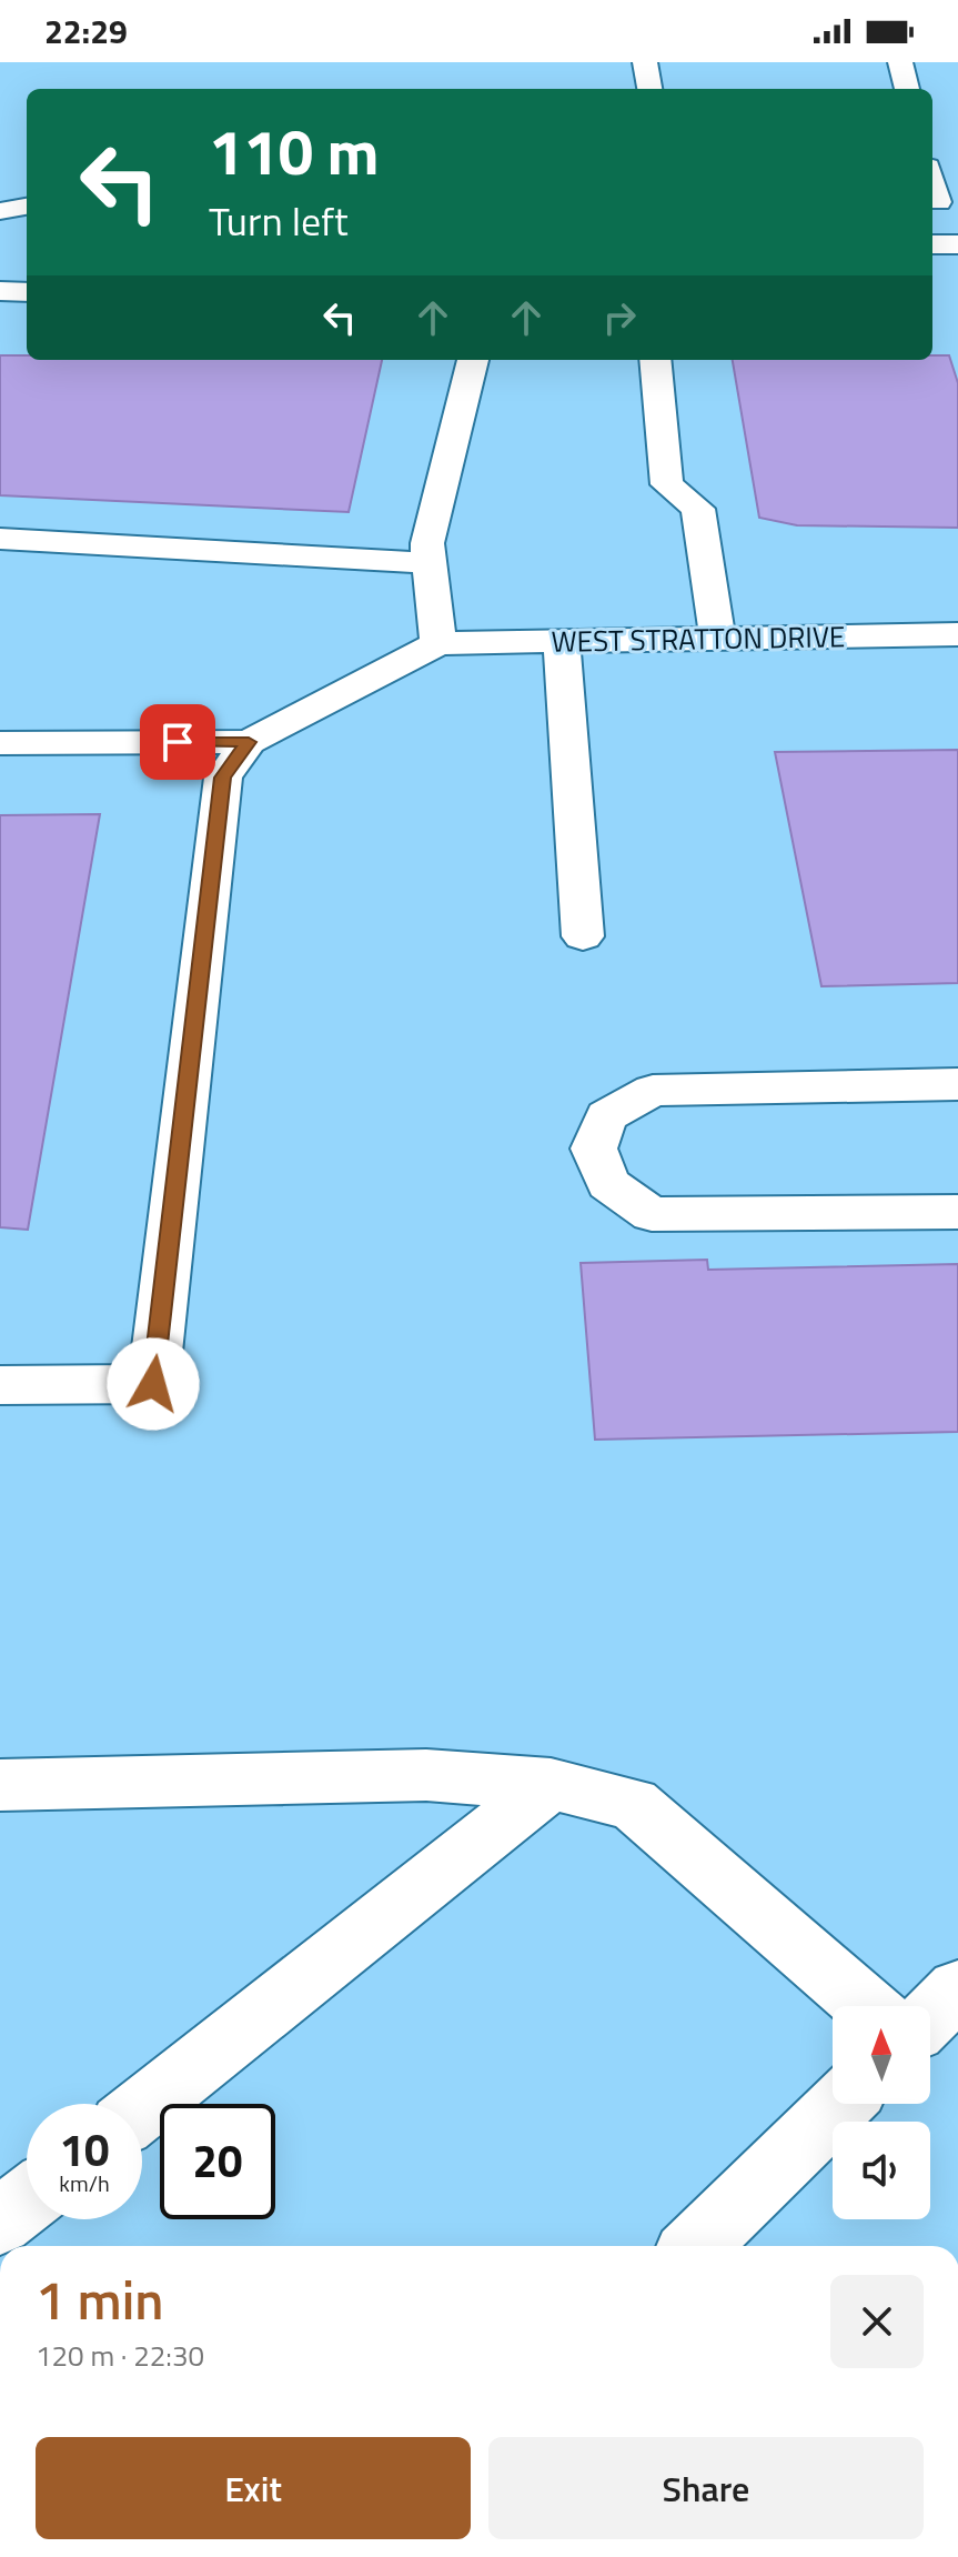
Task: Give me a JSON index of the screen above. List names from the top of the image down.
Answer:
{
  "streets": {
    "street": ["WEST STRATTON DRIVE"]
  },
  "north": "top",
  "page": {
    "status": "22:29",
    "turn": ["110 m", "Turn left"],
    "speed": "10 km/h",
    "limit": "20",
    "heading": ["1 min", "120 m · 22:30"],
    "buttons": ["Exit", "Share"]
  }
}
